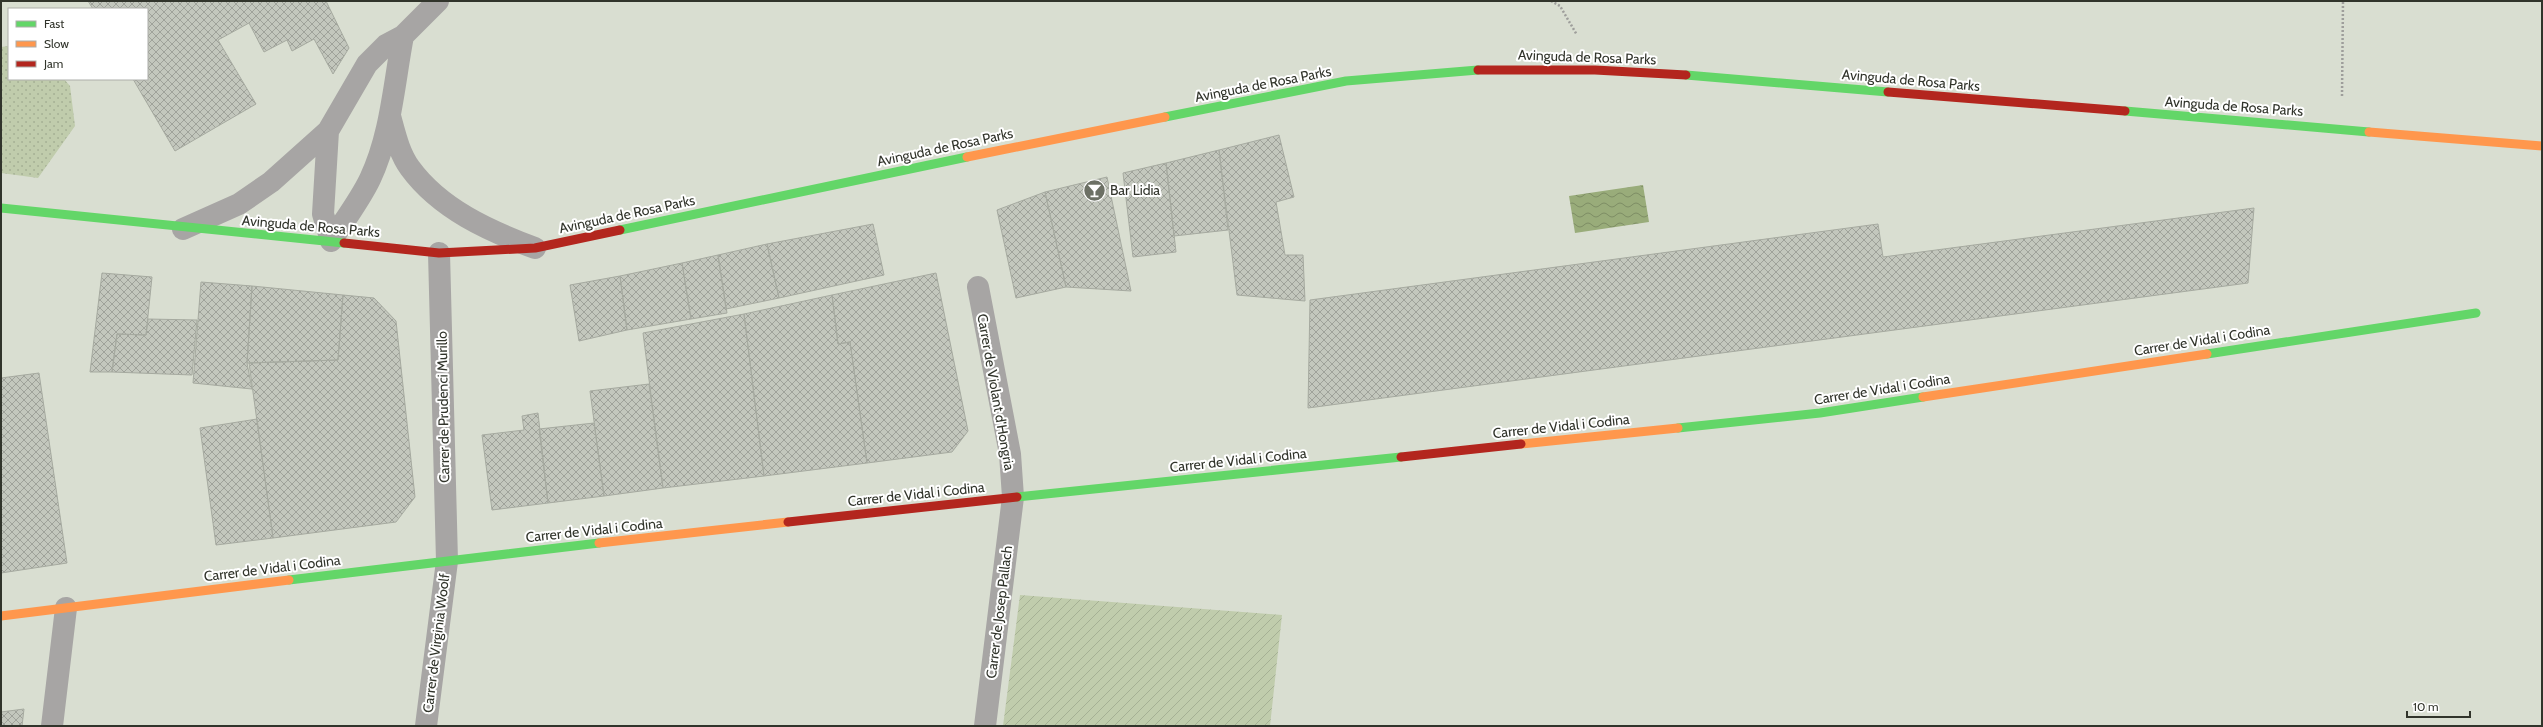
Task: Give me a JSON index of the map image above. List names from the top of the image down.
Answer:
{
  "streets": {
    "main road": ["Avinguda de Rosa Parks", "Carrer de Vidal i Codina"],
    "street": [
      "Carrer de Violant d'Hongria",
      "Carrer de Prudenci Murillo",
      "Carrer de Josep Pallach",
      "Carrer de Virginia Woolf"
    ]
  },
  "crossings": [
    ["Avinguda de Rosa Parks", "Carrer de Prudenci Murillo"],
    ["Carrer de Vidal i Codina", "Carrer de Violant d'Hongria"],
    ["Carrer de Vidal i Codina", "Carrer de Prudenci Murillo"],
    ["Carrer de Vidal i Codina", "Carrer de Josep Pallach"],
    ["Carrer de Vidal i Codina", "Carrer de Virginia Woolf"],
    ["Carrer de Violant d'Hongria", "Carrer de Josep Pallach"],
    ["Carrer de Prudenci Murillo", "Carrer de Virginia Woolf"]
  ],
  "places": {
    "bar": ["Bar Lidia"]
  },
  "legend": ["Fast", "Slow", "Jam"],
  "scale_bar": "10 m"
}
